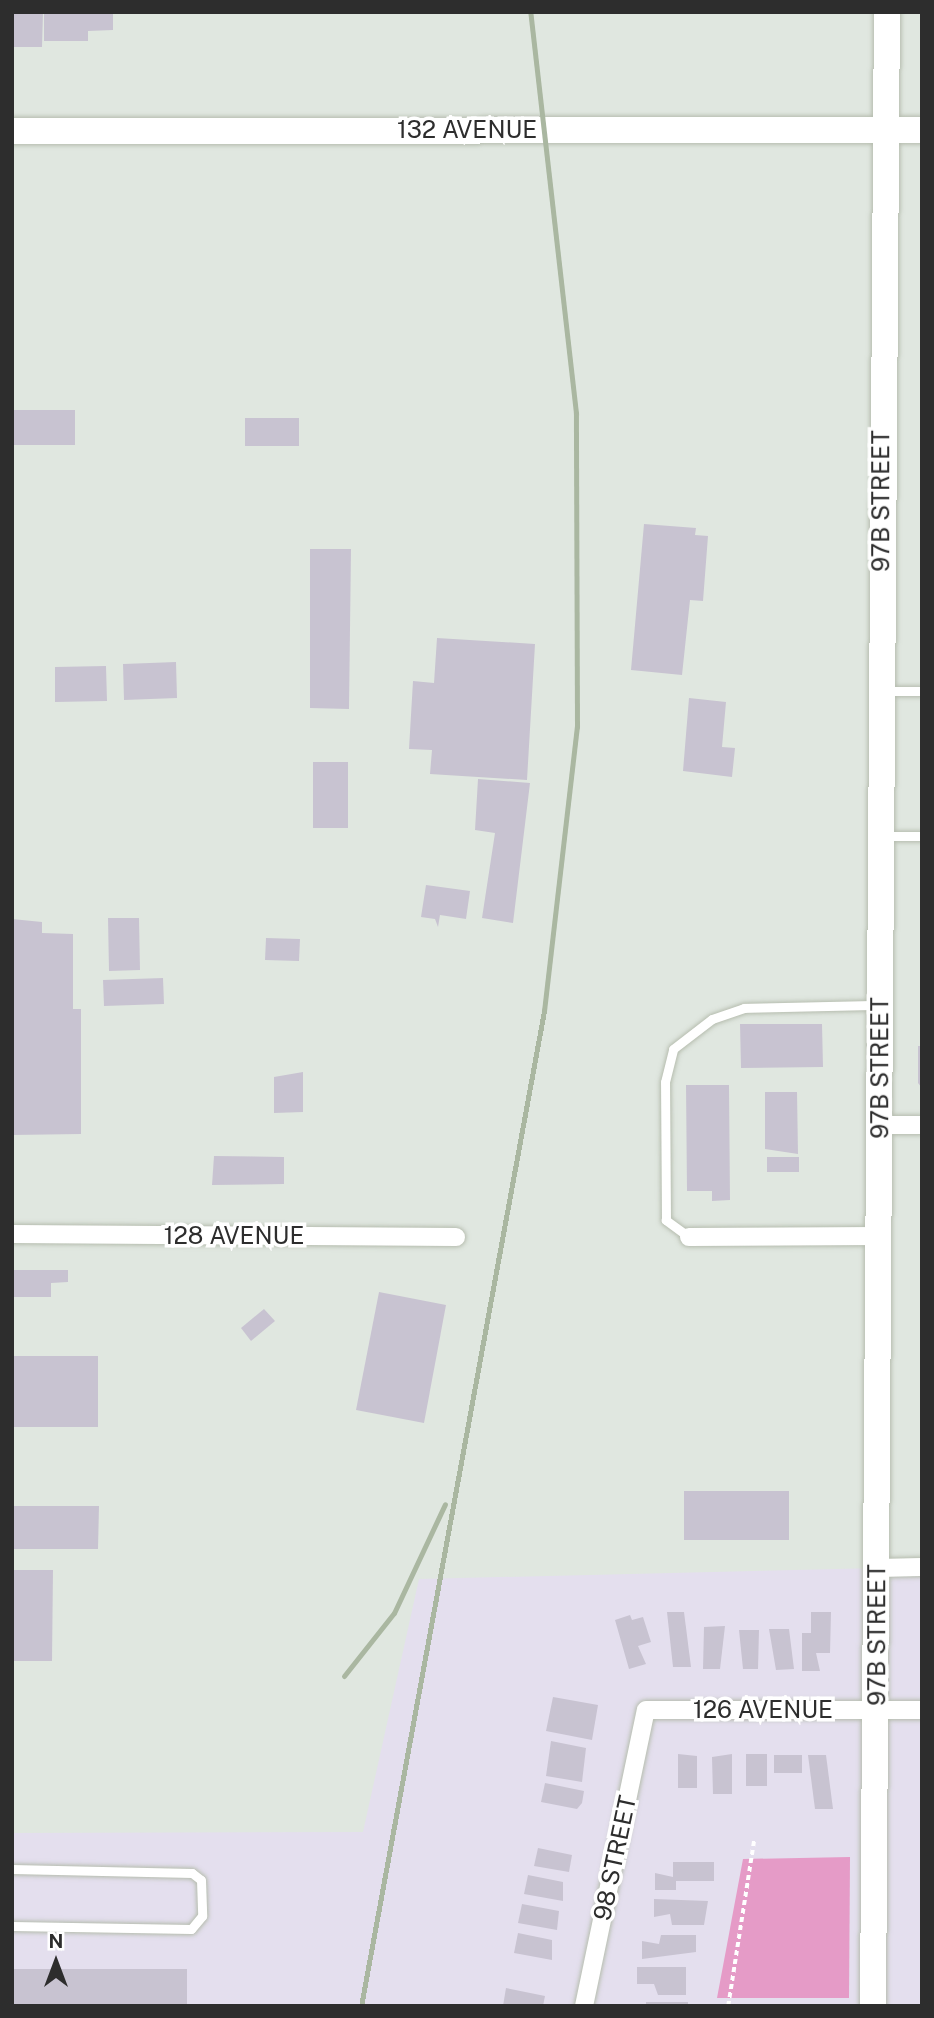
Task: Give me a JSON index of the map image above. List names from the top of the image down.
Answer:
{
  "streets": {
    "street": [
      "132 AVENUE",
      "97B STREET",
      "128 AVENUE",
      "126 AVENUE",
      "98 STREET"
    ]
  },
  "crossings": [
    ["132 AVENUE", "97B STREET"],
    ["97B STREET", "126 AVENUE"],
    ["126 AVENUE", "98 STREET"]
  ],
  "north": "top"
}
